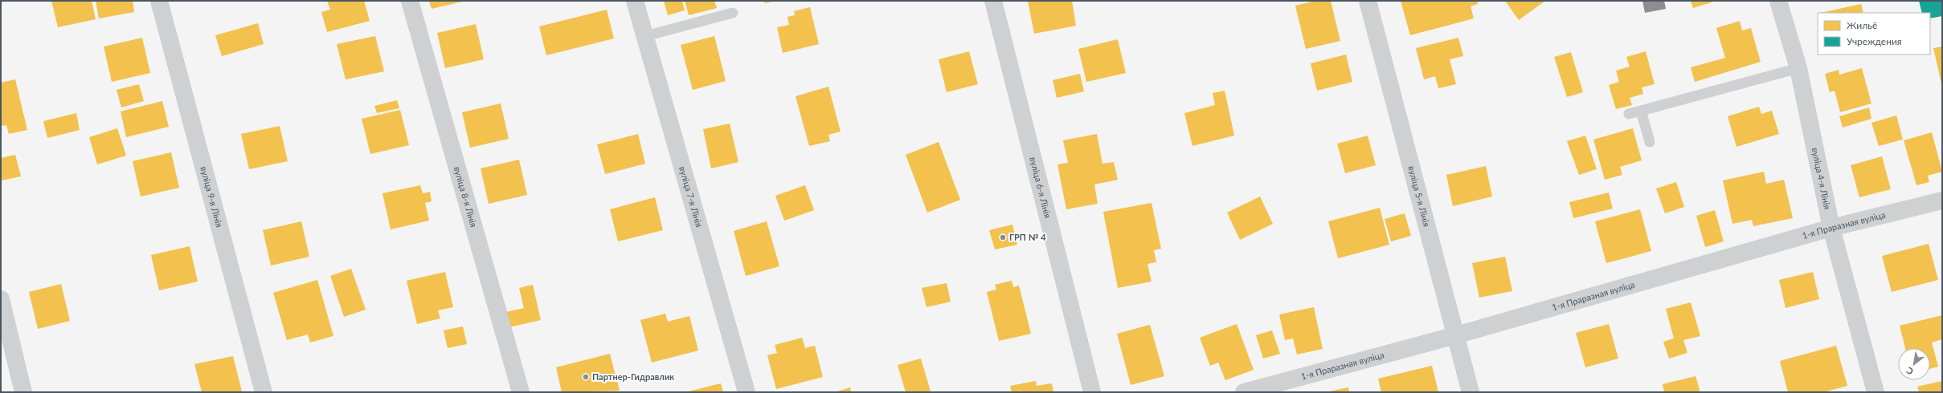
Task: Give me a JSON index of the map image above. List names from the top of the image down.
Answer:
{
  "streets": {
    "street": [
      "вуліца 4-я Лінія",
      "вуліца 6-я Лінія",
      "вуліца 9-я Лінія",
      "вуліца 8-я Лінія",
      "вуліца 7-я Лінія",
      "вуліца 5-я Лінія",
      "1-я Праразная вуліца"
    ]
  },
  "crossings": [
    ["вуліца 4-я Лінія", "1-я Праразная вуліца"],
    ["вуліца 5-я Лінія", "1-я Праразная вуліца"]
  ],
  "places": ["ГРП № 4", "Партнер-Гидравлик"],
  "legend": ["Жильё", "Учреждения"],
  "north": "bottom left"
}
